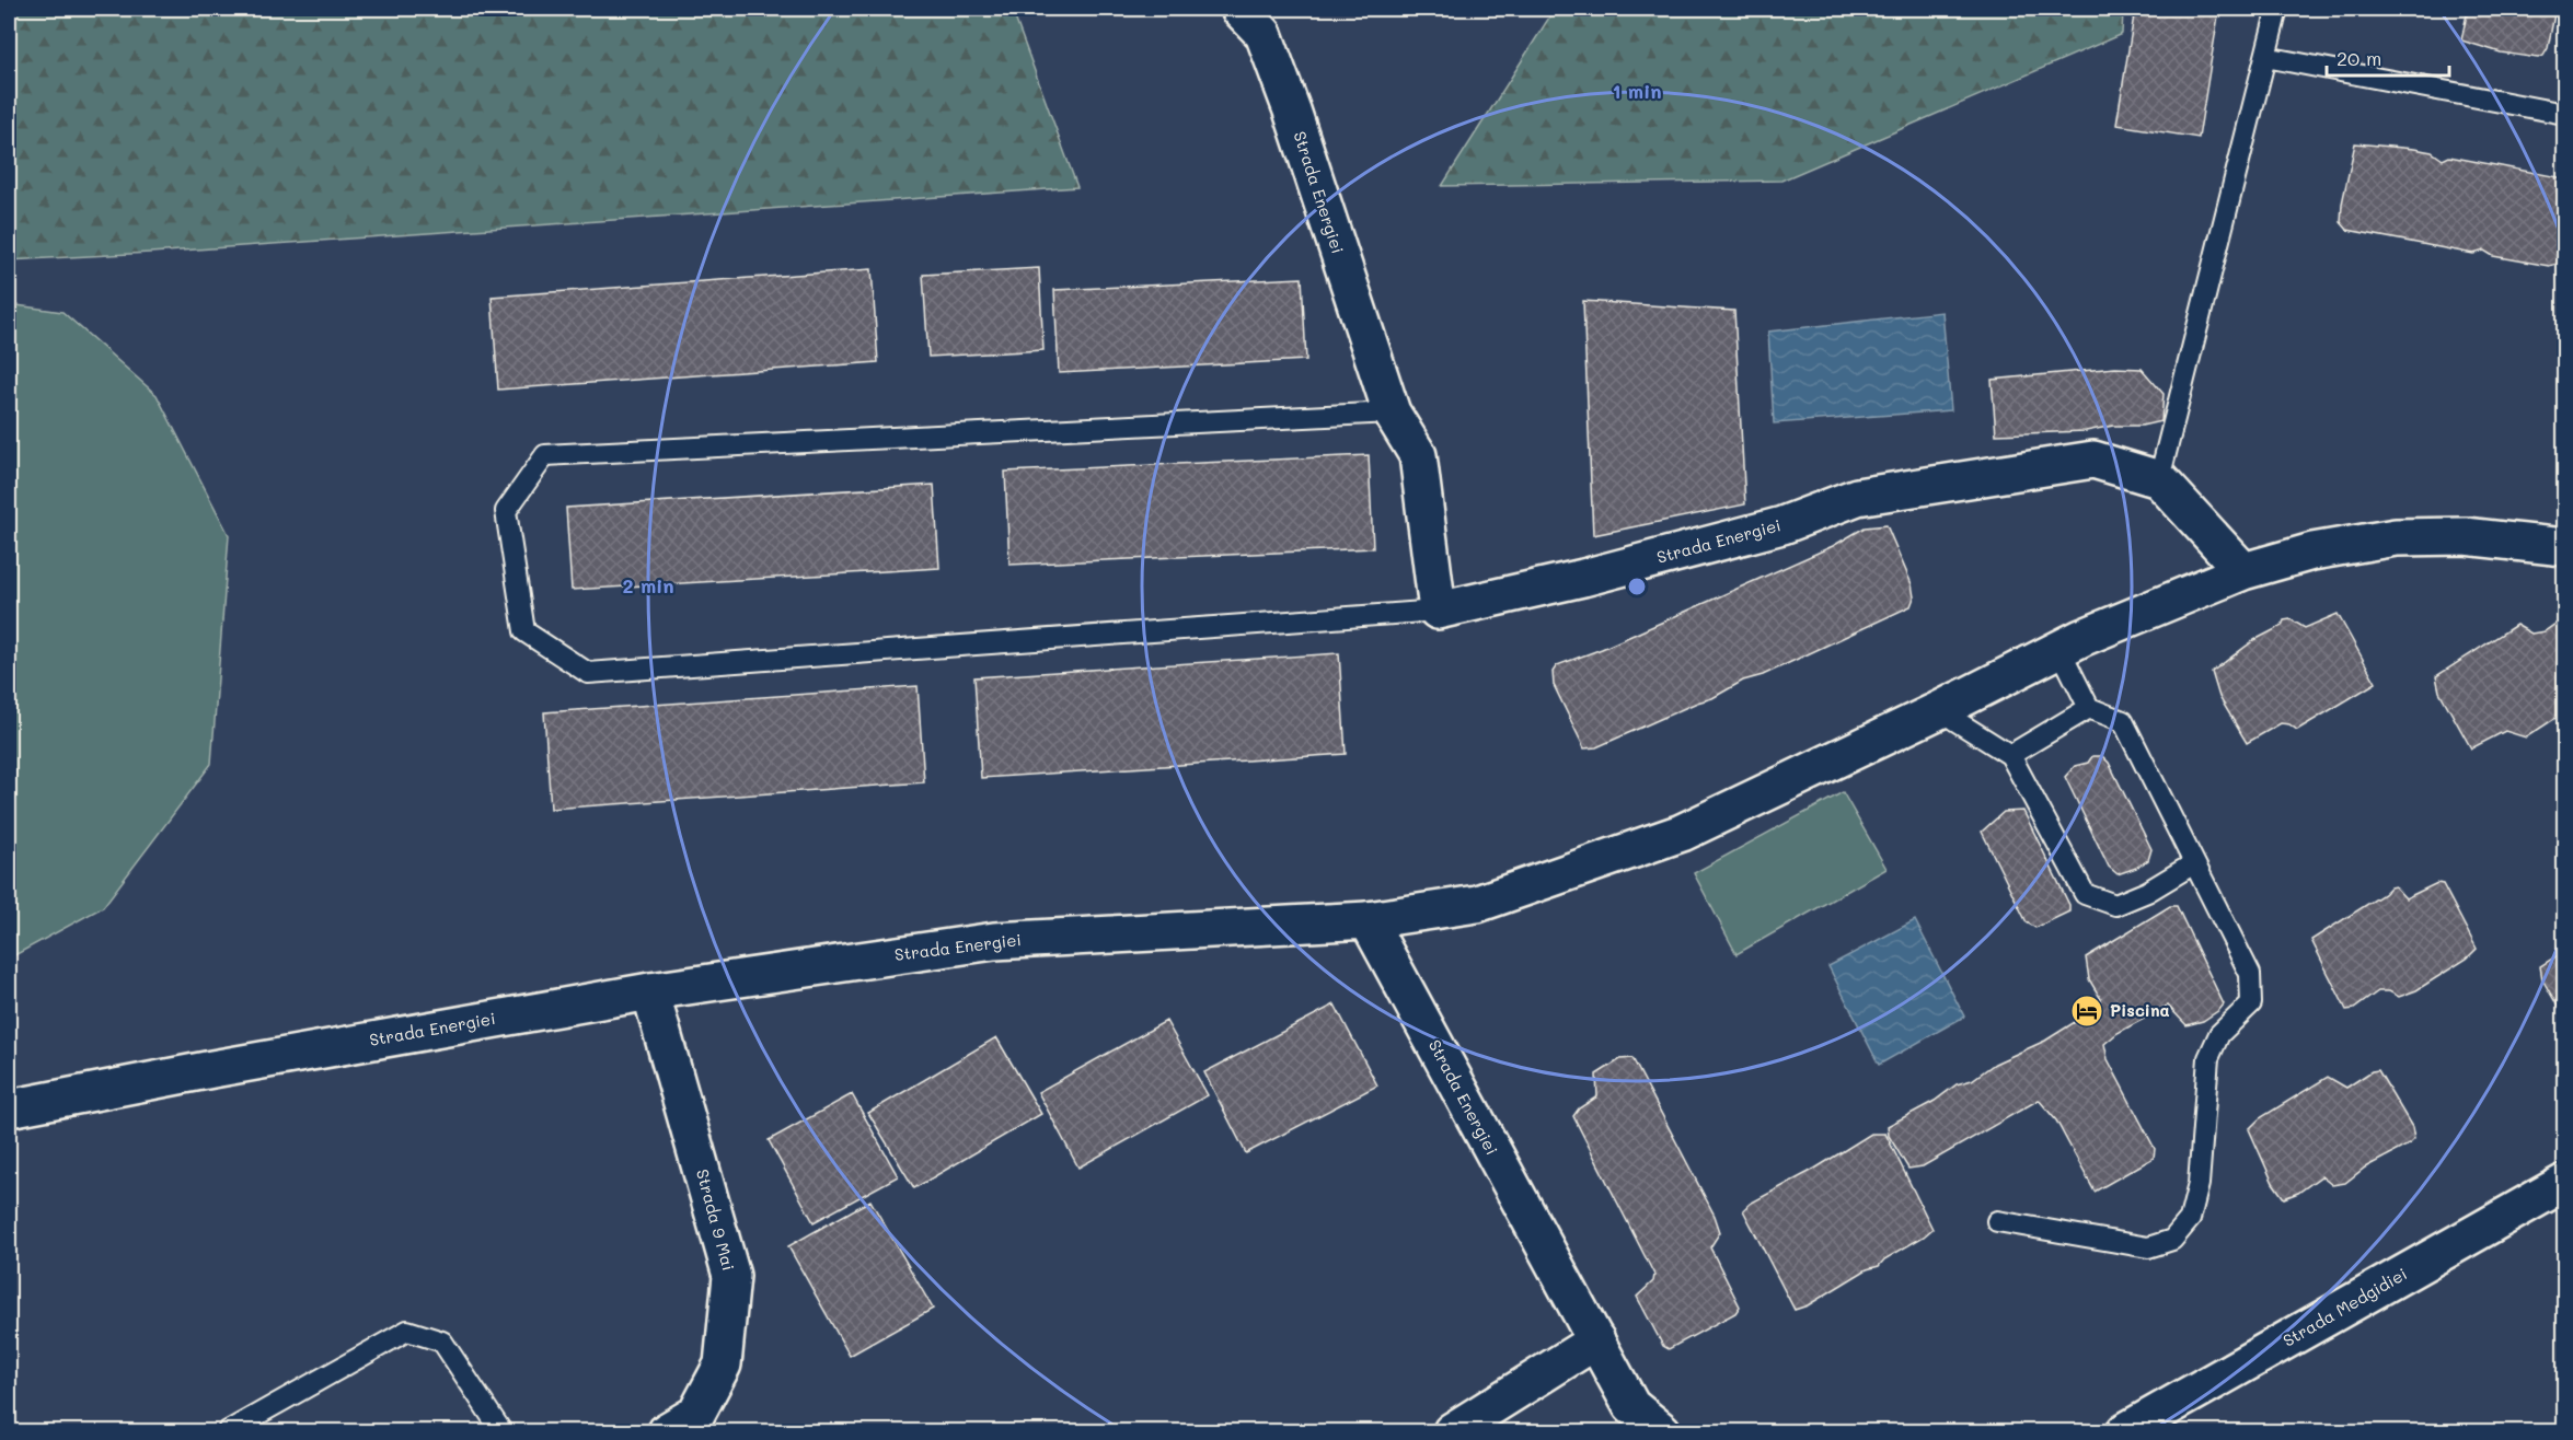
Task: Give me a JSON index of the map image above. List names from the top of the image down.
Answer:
{
  "streets": {
    "street": ["Strada Energiei", "Strada 9 Mai", "Strada Medgidiei"]
  },
  "crossings": [
    ["Strada Energiei", "Strada 9 Mai"]
  ],
  "places": {
    "hotel": ["Piscina"]
  },
  "scale_bar": "20 m",
  "rings": ["1 min", "2 min"]
}
